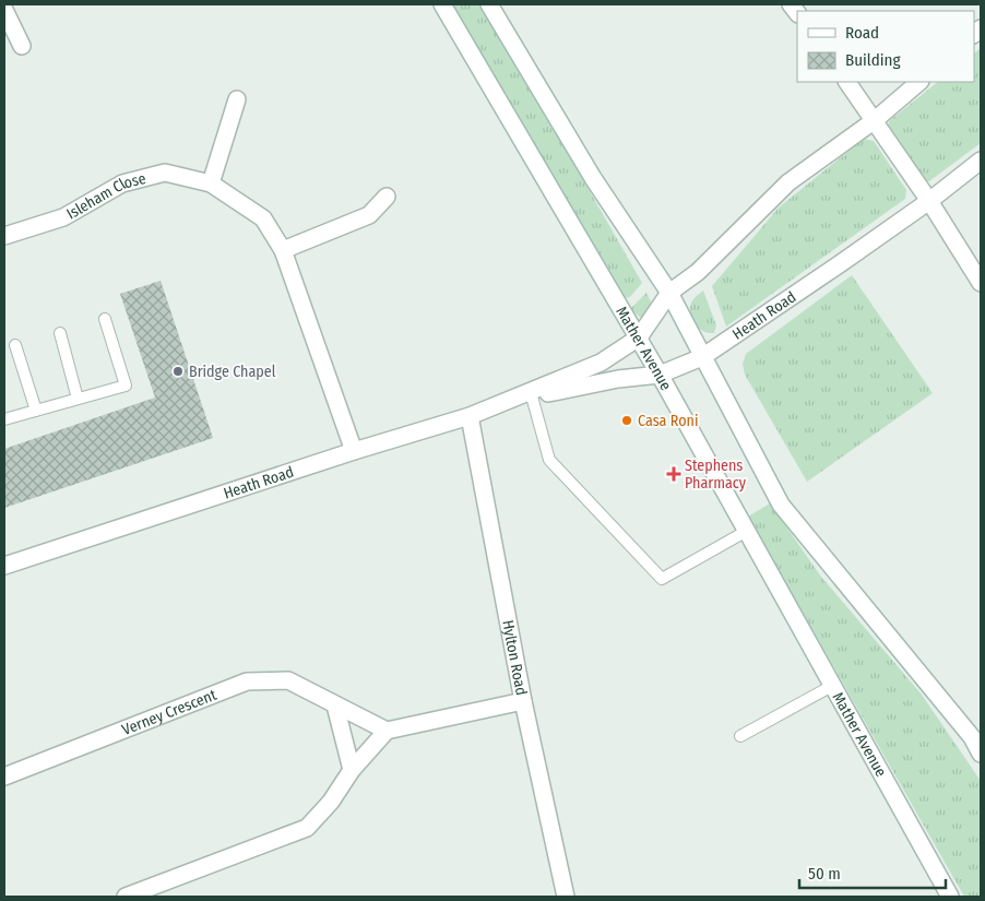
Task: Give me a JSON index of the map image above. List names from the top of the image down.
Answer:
{
  "streets": {
    "street": [
      "Isleham Close",
      "Heath Road",
      "Mather Avenue",
      "Hylton Road",
      "Verney Crescent"
    ]
  },
  "crossings": [
    ["Isleham Close", "Heath Road"],
    ["Heath Road", "Mather Avenue"],
    ["Heath Road", "Hylton Road"]
  ],
  "places": {
    "other": ["Bridge Chapel", "Casa Roni"],
    "health": ["Stephens Pharmacy"]
  },
  "legend": ["Road", "Building"],
  "scale_bar": "50 m"
}
